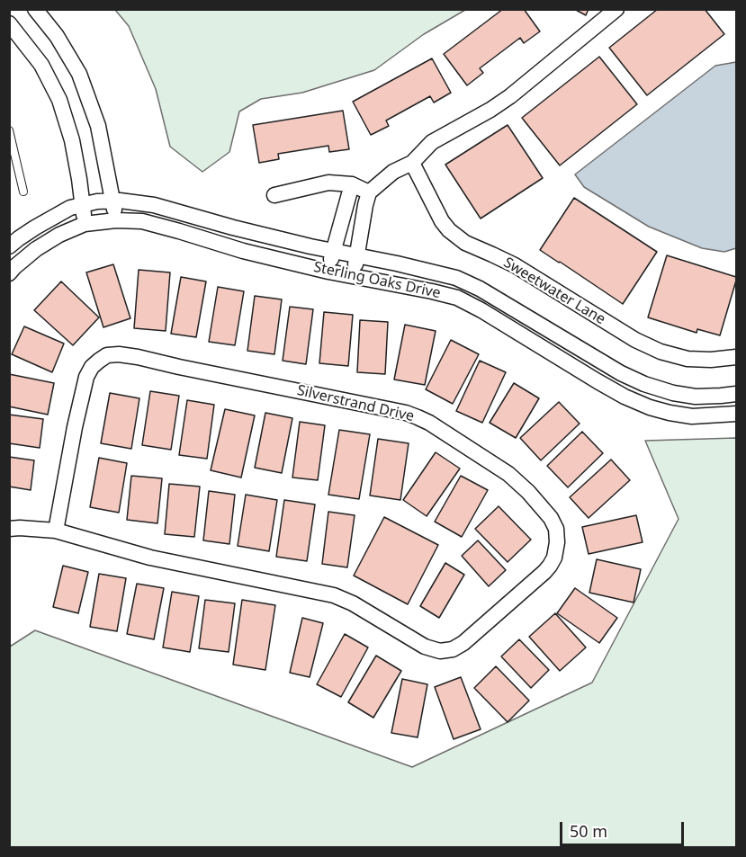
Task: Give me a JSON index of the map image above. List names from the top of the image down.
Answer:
{
  "streets": {
    "street": ["Sterling Oaks Drive", "Sweetwater Lane", "Silverstrand Drive"]
  },
  "scale_bar": "50 m"
}
